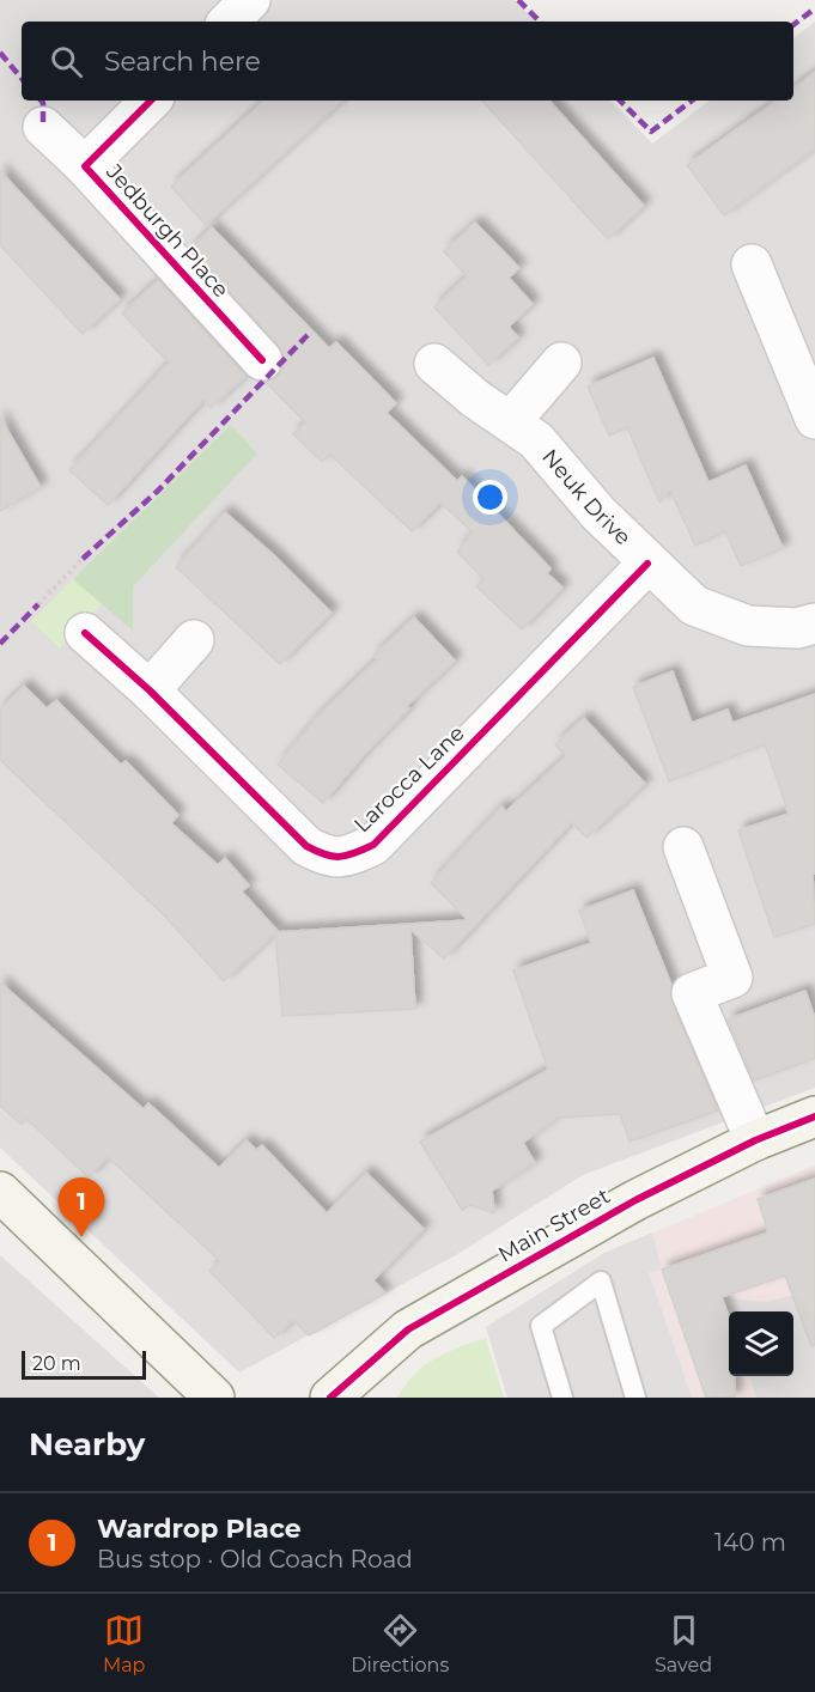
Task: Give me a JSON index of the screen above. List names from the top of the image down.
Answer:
{
  "streets": {
    "street": [
      "Jedburgh Place",
      "Neuk Drive",
      "Larocca Lane",
      "Main Street"
    ]
  },
  "crossings": [
    ["Neuk Drive", "Larocca Lane"]
  ],
  "scale_bar": "20 m",
  "page": {
    "search": "Search here",
    "pins": "1",
    "scale": "20 m",
    "heading": "Nearby",
    "list": [
      {
        "mark": "1",
        "name": "Wardrop Place",
        "note": "Bus stop · Old Coach Road",
        "value": "140 m"
      }
    ],
    "nav": ["Map", "Directions", "Saved"]
  }
}
